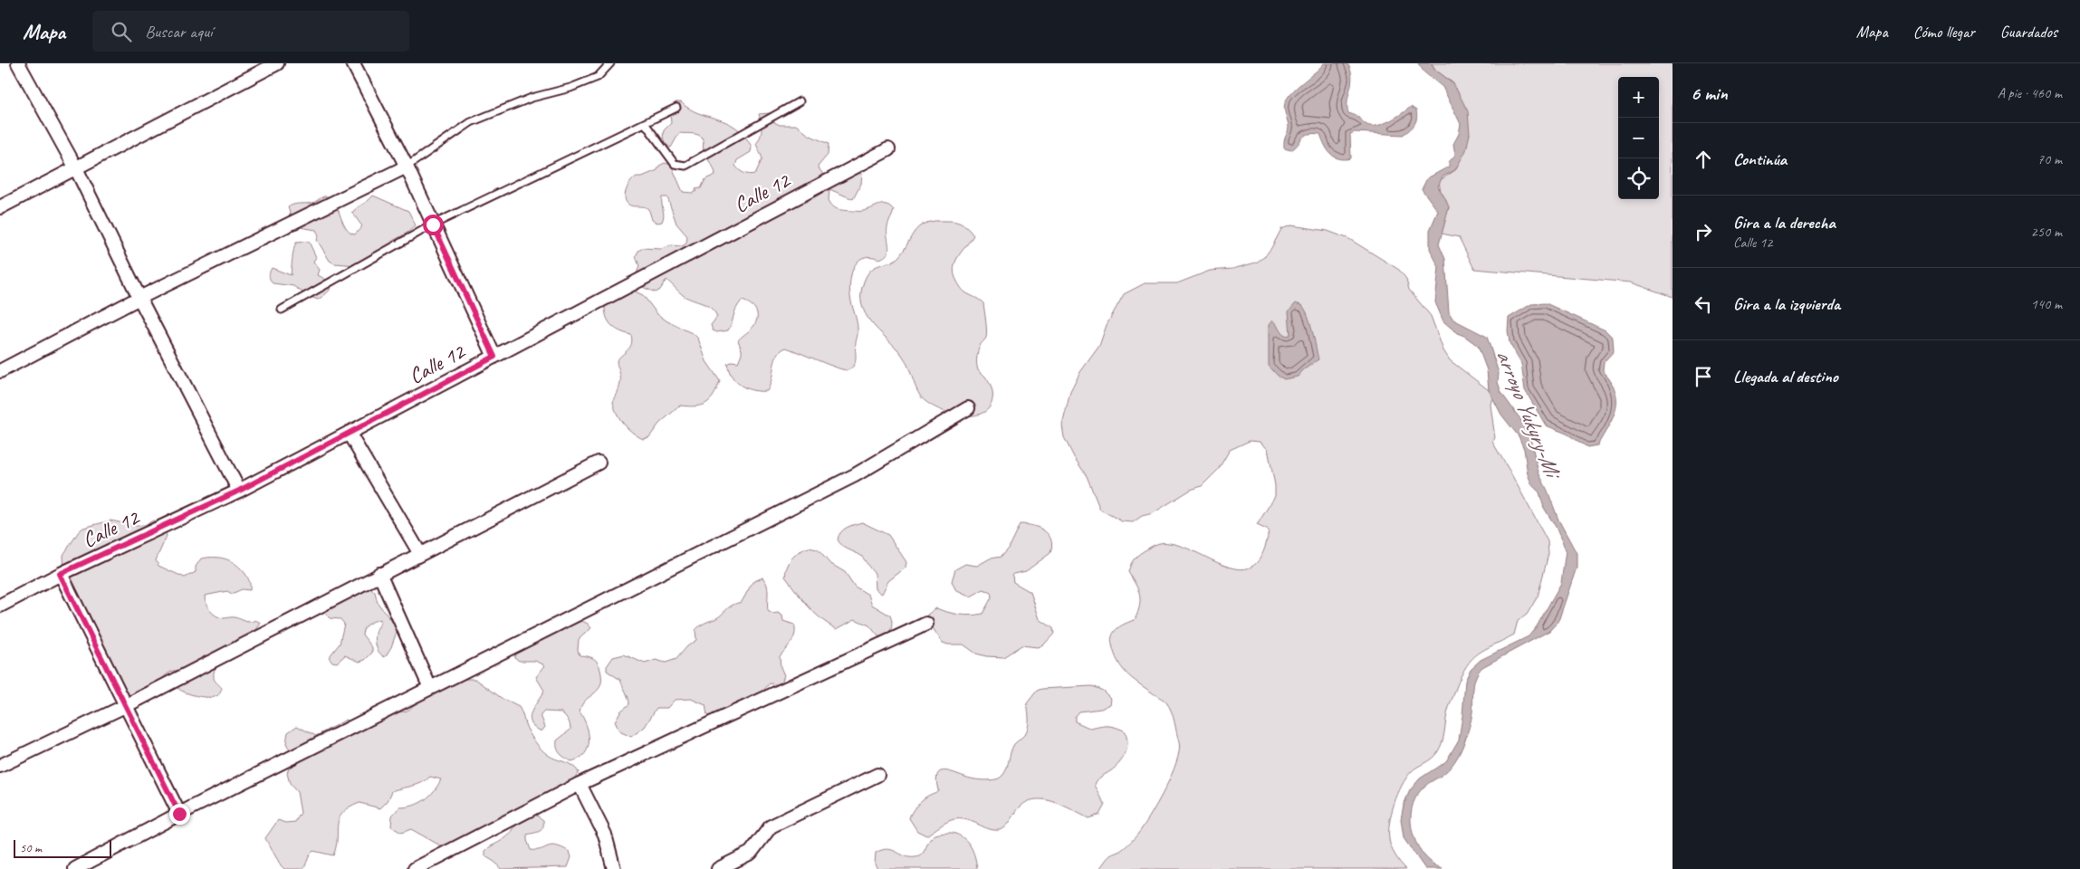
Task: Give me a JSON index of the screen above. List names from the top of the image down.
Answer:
{
  "streets": {
    "street": ["Calle 12"]
  },
  "water": ["arroyo Yukyry-Mi"],
  "scale_bar": "50 m",
  "page": {
    "header": "Mapa",
    "search": "Buscar aquí",
    "nav": ["Mapa", "Cómo llegar", "Guardados"],
    "heading": ["6 min", "A pie · 460 m"],
    "map_buttons": ["+", "−"],
    "list": [
      ["Continúa", "70 m"],
      ["Gira a la derecha", "Calle 12", "250 m"],
      ["Gira a la izquierda", "140 m"],
      "Llegada al destino"
    ],
    "scale": "50 m"
  }
}
